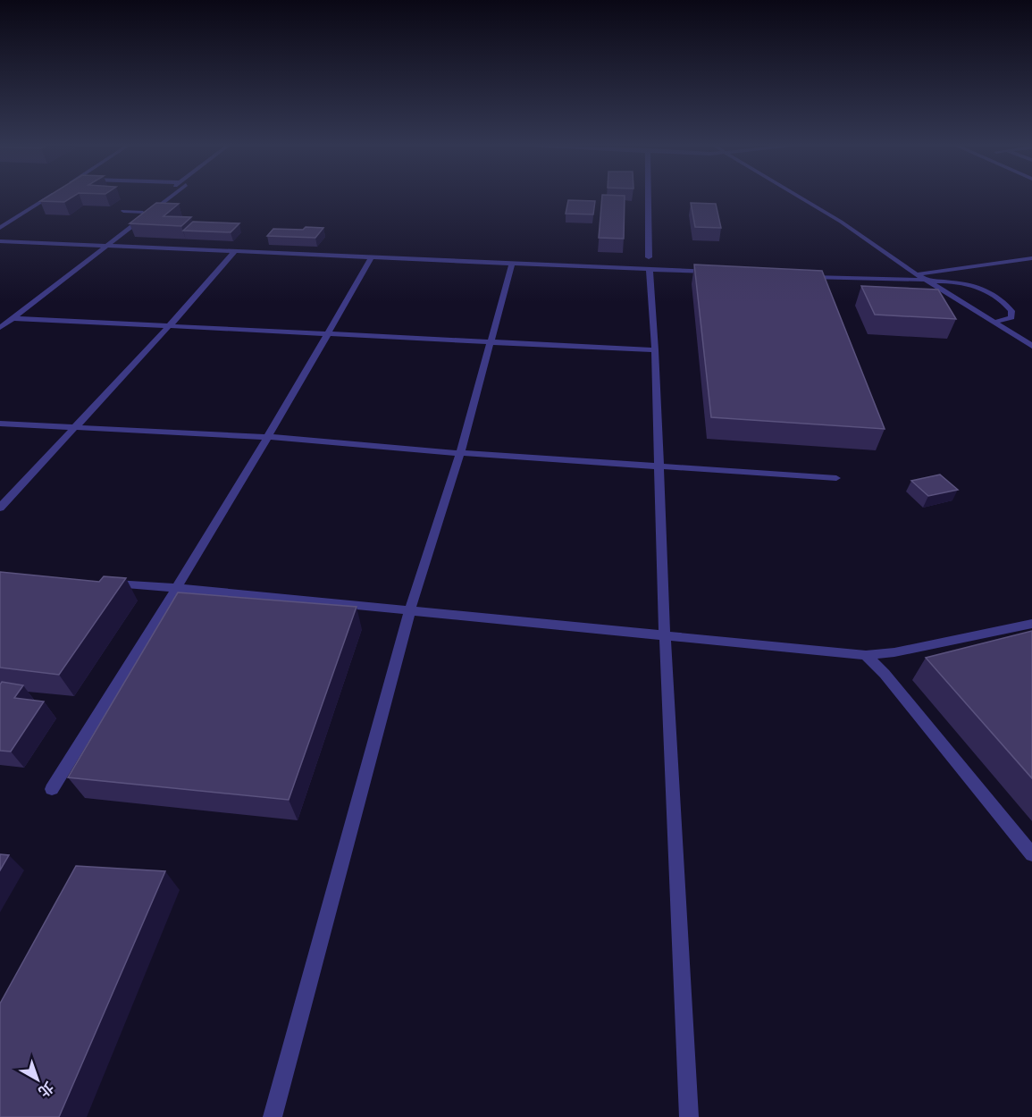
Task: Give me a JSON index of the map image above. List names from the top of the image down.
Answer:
{
  "north": "bottom right"
}
